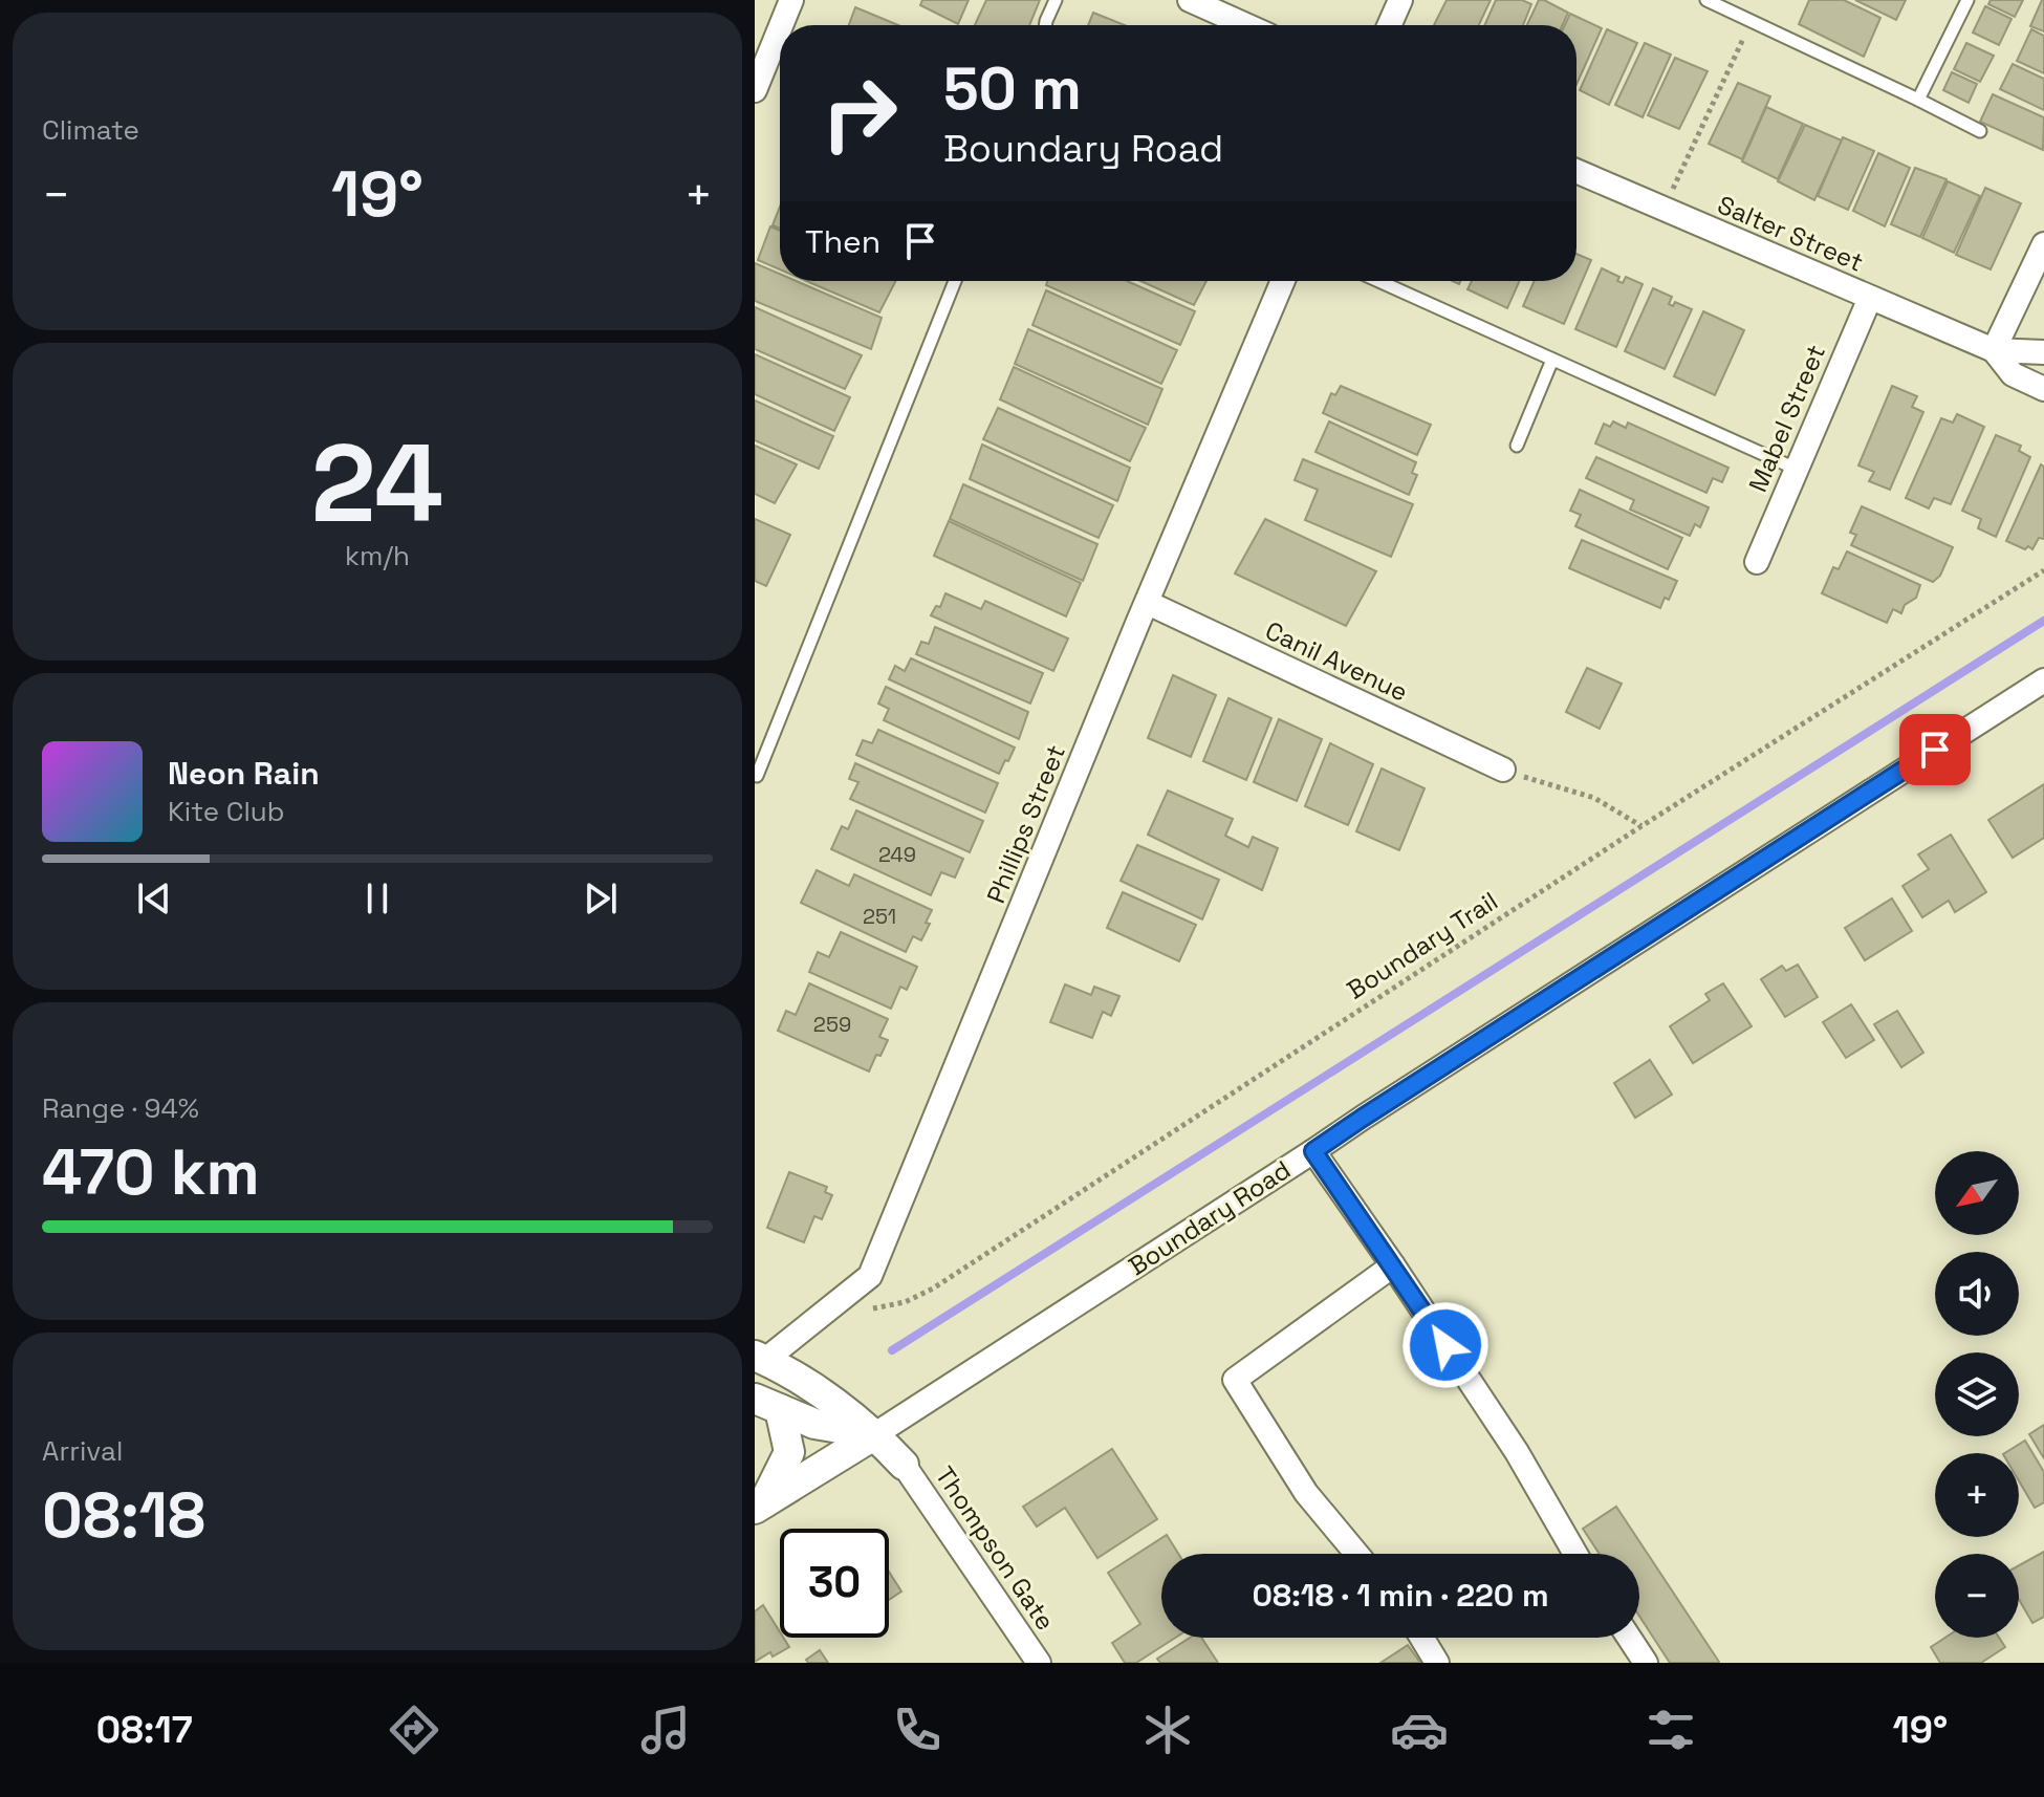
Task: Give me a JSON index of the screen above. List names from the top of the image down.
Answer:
{
  "streets": {
    "street": [
      "Salter Street",
      "Mabel Street",
      "Canil Avenue",
      "Phillips Street",
      "Boundary Road",
      "Thompson Gate"
    ],
    "path": ["Boundary Trail"]
  },
  "crossings": [
    ["Salter Street", "Mabel Street"],
    ["Canil Avenue", "Phillips Street"]
  ],
  "house_numbers": ["249", "251", "259"],
  "north": "bottom left",
  "page": {
    "tile": [
      "Climate",
      ["24", "km/h"],
      ["Range · 94%", "470 km"],
      ["Arrival", "08:18"]
    ],
    "turn": ["50 m", "Boundary Road"],
    "heat": ["−", "19°", "+"],
    "then": "Then",
    "song": ["Neon Rain", "Kite Club"],
    "map_buttons": ["+", "−"],
    "limit": "30",
    "trip": "08:18 · 1 min · 220 m",
    "tabs": ["08:17", "19°"]
  }
}
